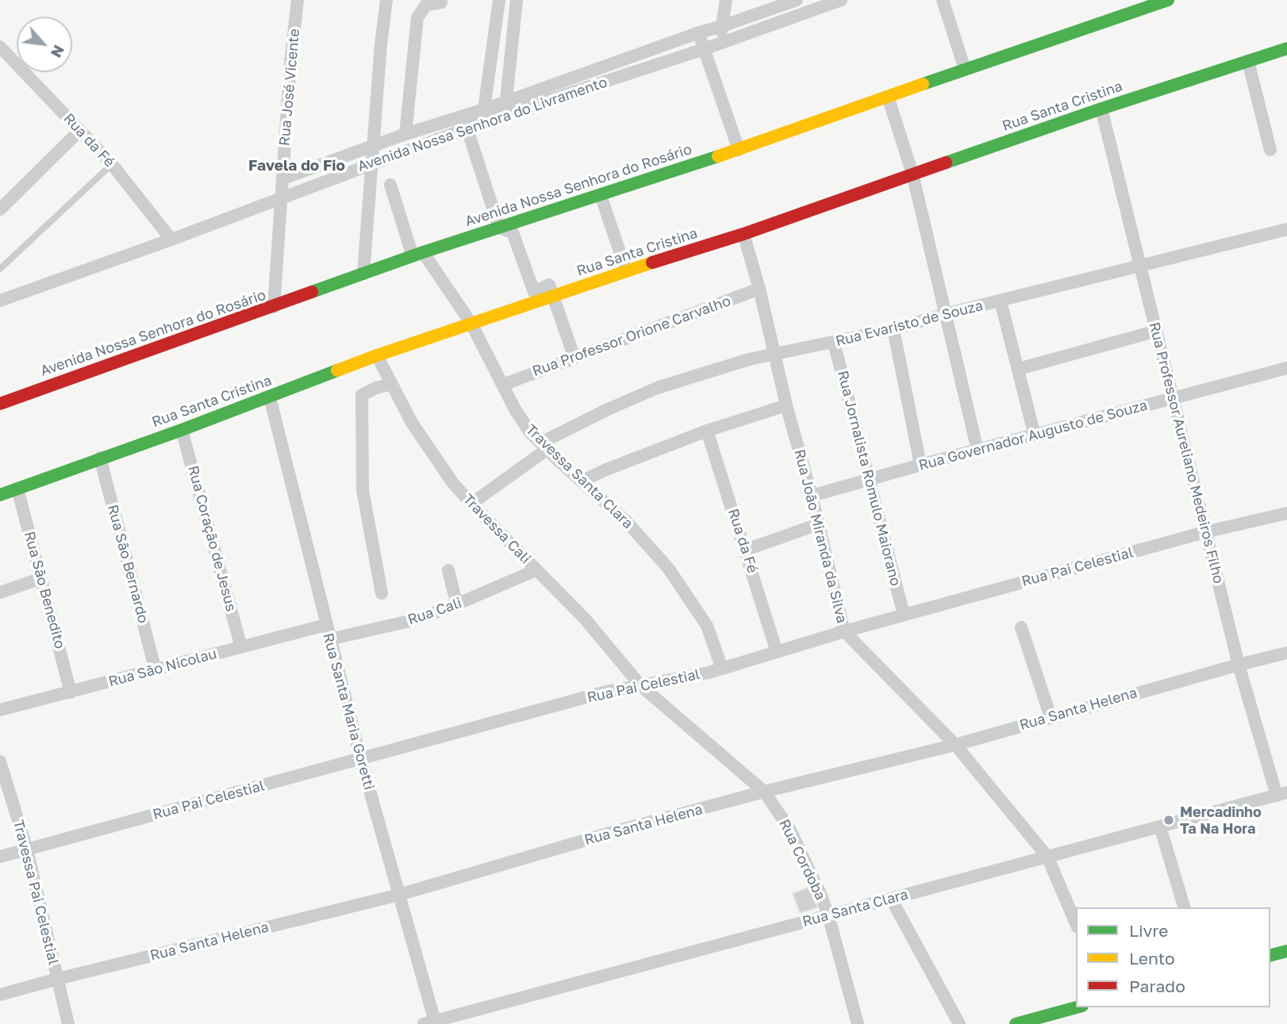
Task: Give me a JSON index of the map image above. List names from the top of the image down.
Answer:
{
  "streets": {
    "main road": ["Rua Santa Cristina", "Avenida Nossa Senhora do Rosário"],
    "street": [
      "Rua José Vicente",
      "Avenida Nossa Senhora do Livramento",
      "Rua da Fé",
      "Rua Evaristo de Souza",
      "Rua Professor Orione Carvalho",
      "Rua Governador Augusto de Souza",
      "Rua Professor Aureliano Medeiros Filho",
      "Travessa Santa Clara",
      "Rua Jornalista Romulo Maiorano",
      "Travessa Cali",
      "Rua João Miranda da Silva",
      "Rua Coração de Jesus",
      "Rua São Bernardo",
      "Rua Pai Celestial",
      "Rua São Benedito",
      "Rua Cali",
      "Rua São Nicolau",
      "Rua Santa Helena",
      "Rua Santa Maria Goretti",
      "Rua Cordoba",
      "Travessa Pai Celestial",
      "Rua Santa Clara"
    ]
  },
  "crossings": [
    ["Rua José Vicente", "Avenida Nossa Senhora do Livramento"],
    ["Rua José Vicente", "Avenida Nossa Senhora do Rosário"],
    ["Rua Santa Cristina", "Rua Professor Aureliano Medeiros Filho"],
    ["Rua Santa Cristina", "Travessa Santa Clara"],
    ["Rua Santa Cristina", "Travessa Cali"],
    ["Rua Santa Cristina", "Rua João Miranda da Silva"],
    ["Rua Santa Cristina", "Rua Coração de Jesus"],
    ["Rua Santa Cristina", "Rua São Bernardo"],
    ["Rua Santa Cristina", "Rua São Benedito"],
    ["Rua Santa Cristina", "Rua Santa Maria Goretti"],
    ["Avenida Nossa Senhora do Livramento", "Rua da Fé"],
    ["Rua da Fé", "Rua Pai Celestial"],
    ["Avenida Nossa Senhora do Rosário", "Travessa Santa Clara"],
    ["Rua Evaristo de Souza", "Rua Professor Aureliano Medeiros Filho"],
    ["Rua Evaristo de Souza", "Travessa Santa Clara"],
    ["Rua Evaristo de Souza", "Rua Jornalista Romulo Maiorano"],
    ["Rua Evaristo de Souza", "Travessa Cali"],
    ["Rua Evaristo de Souza", "Rua João Miranda da Silva"],
    ["Rua Professor Orione Carvalho", "Travessa Santa Clara"],
    ["Rua Professor Orione Carvalho", "Rua João Miranda da Silva"],
    ["Rua Governador Augusto de Souza", "Rua Professor Aureliano Medeiros Filho"],
    ["Rua Governador Augusto de Souza", "Rua Jornalista Romulo Maiorano"],
    ["Rua Governador Augusto de Souza", "Rua João Miranda da Silva"],
    ["Rua Professor Aureliano Medeiros Filho", "Rua Pai Celestial"],
    ["Rua Professor Aureliano Medeiros Filho", "Rua Santa Helena"],
    ["Rua Professor Aureliano Medeiros Filho", "Rua Santa Clara"],
    ["Travessa Santa Clara", "Rua Pai Celestial"],
    ["Rua Jornalista Romulo Maiorano", "Rua Pai Celestial"],
    ["Travessa Cali", "Rua Pai Celestial"],
    ["Travessa Cali", "Rua Cali"],
    ["Travessa Cali", "Rua Cordoba"],
    ["Rua João Miranda da Silva", "Rua Pai Celestial"],
    ["Rua João Miranda da Silva", "Rua Santa Helena"],
    ["Rua João Miranda da Silva", "Rua Santa Clara"],
    ["Rua Coração de Jesus", "Rua São Nicolau"],
    ["Rua São Bernardo", "Rua São Nicolau"],
    ["Rua Pai Celestial", "Rua Santa Maria Goretti"],
    ["Rua Pai Celestial", "Rua Cordoba"],
    ["Rua Pai Celestial", "Travessa Pai Celestial"],
    ["Rua São Benedito", "Rua São Nicolau"],
    ["Rua Cali", "Rua Santa Maria Goretti"],
    ["Rua São Nicolau", "Rua Santa Maria Goretti"],
    ["Rua Santa Helena", "Rua Santa Maria Goretti"],
    ["Rua Santa Helena", "Rua Cordoba"],
    ["Rua Santa Helena", "Travessa Pai Celestial"],
    ["Rua Santa Maria Goretti", "Rua Santa Clara"],
    ["Rua Cordoba", "Rua Santa Clara"]
  ],
  "districts": ["Favela do Fio"],
  "places": ["Mercadinho Ta Na Hora"],
  "legend": ["Livre", "Lento", "Parado"],
  "north": "bottom right"
}
